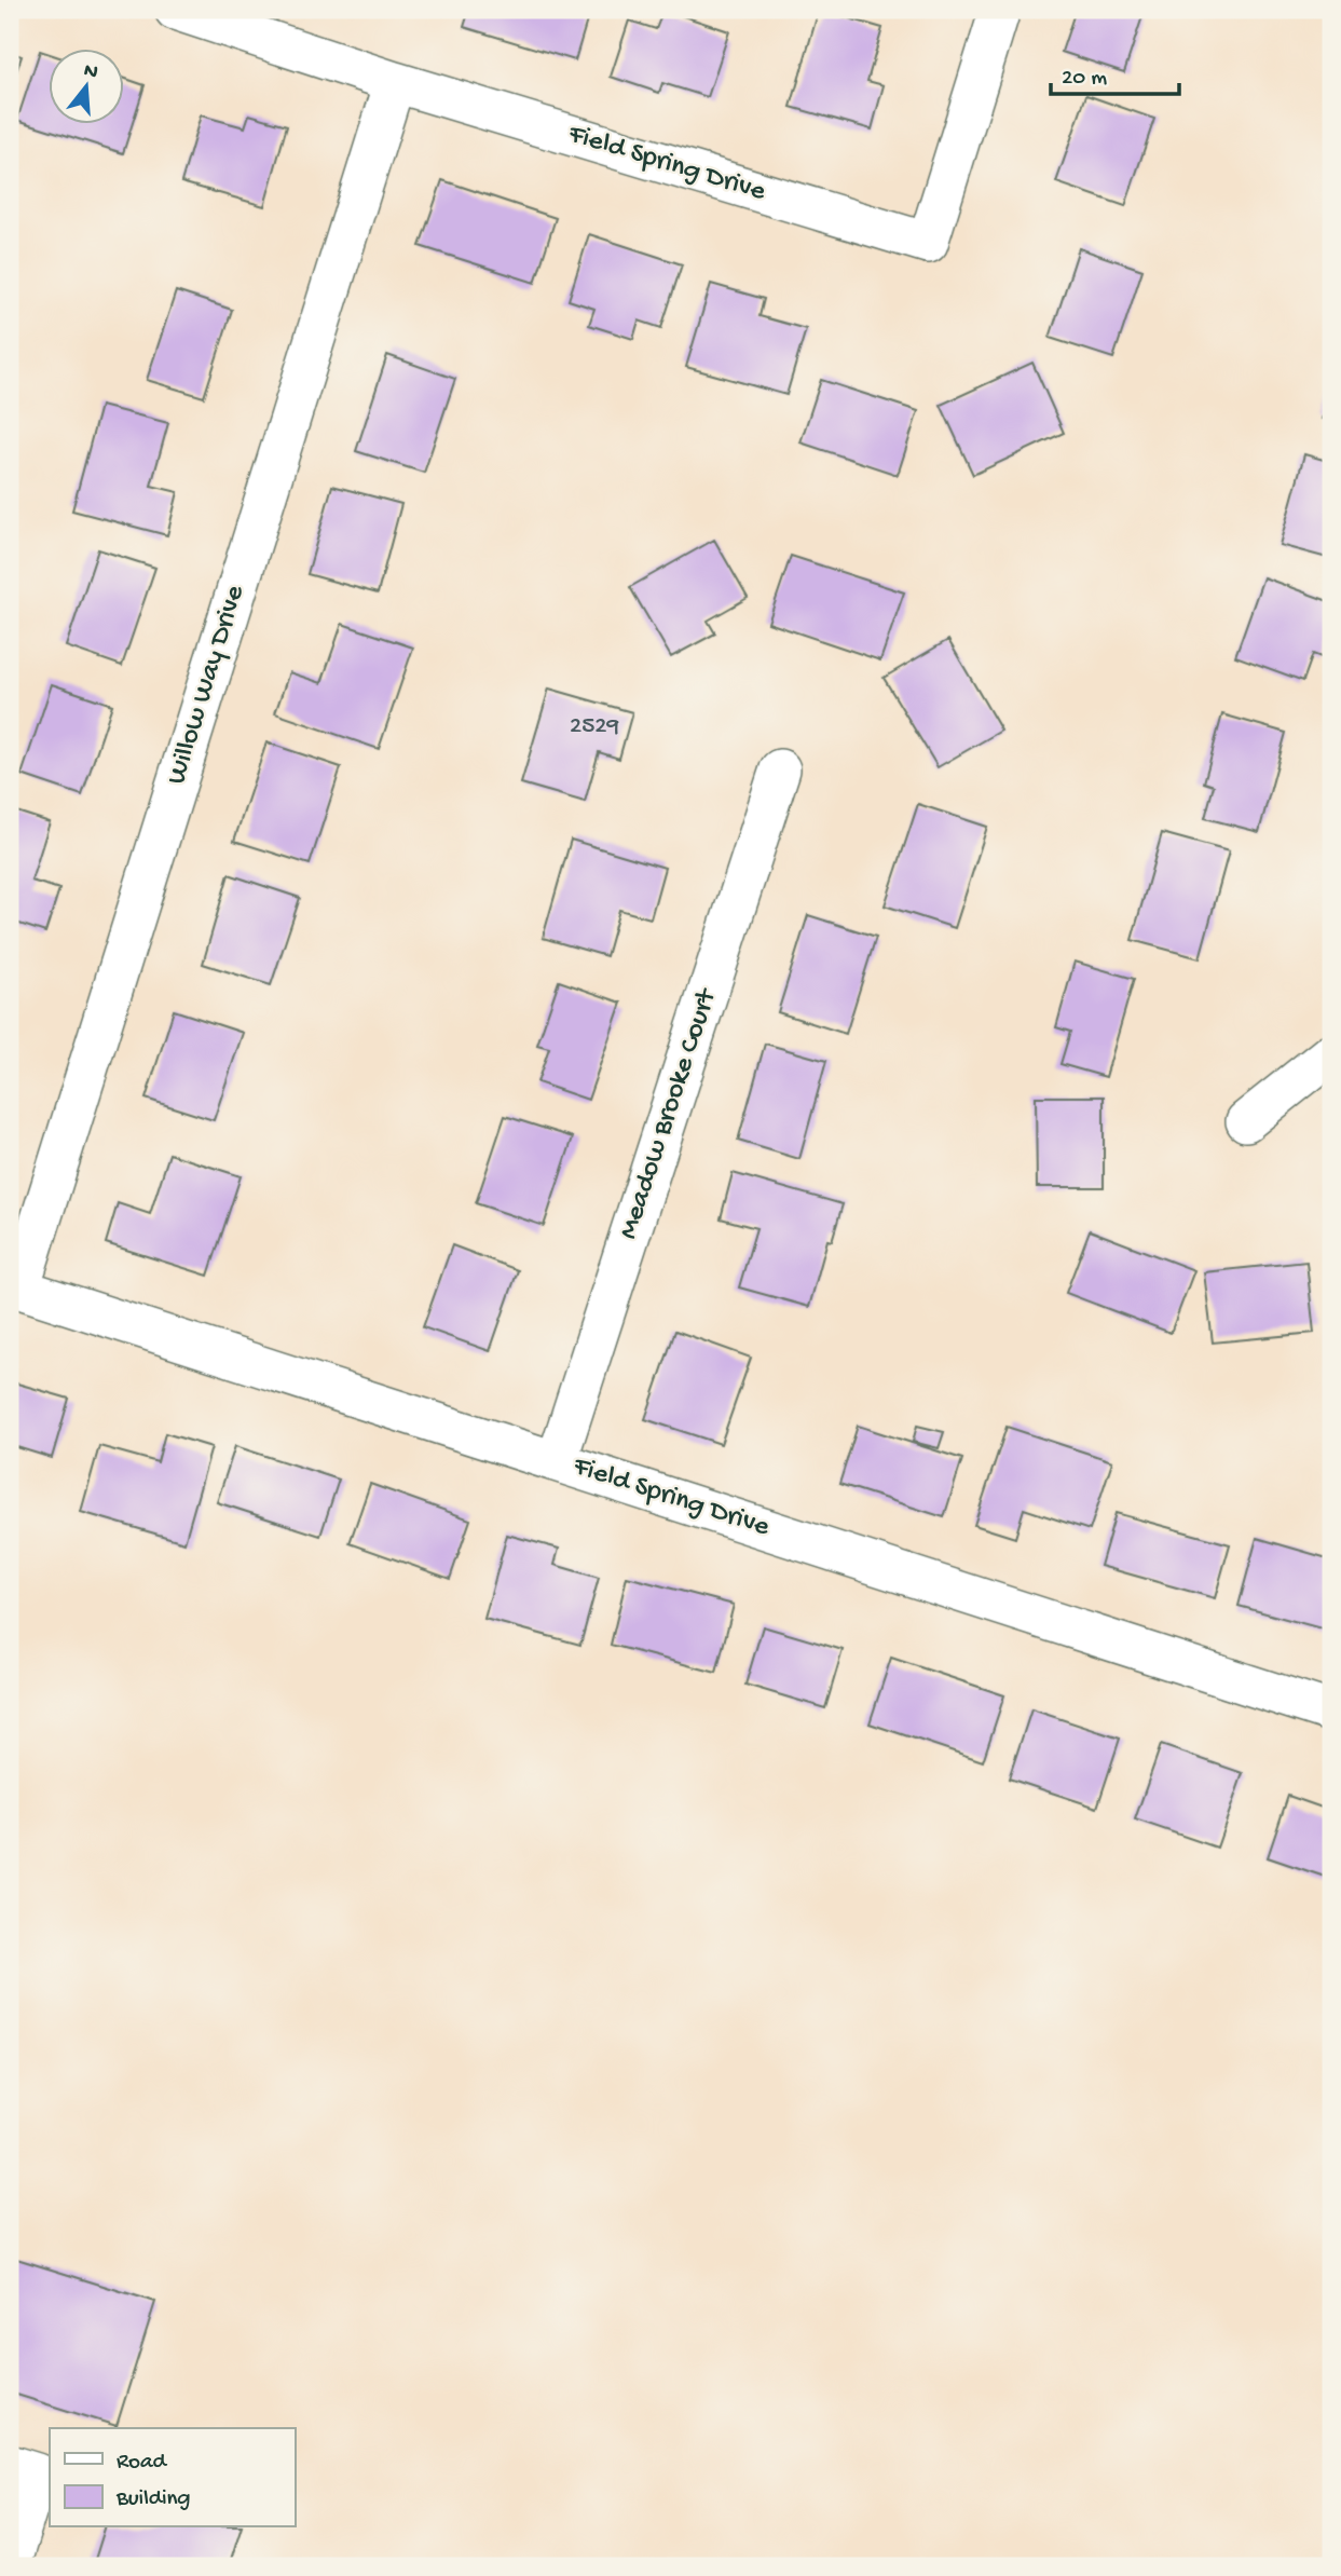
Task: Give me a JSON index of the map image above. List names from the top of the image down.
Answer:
{
  "streets": {
    "street": ["Field Spring Drive", "Willow Way Drive", "Meadow Brooke Court"]
  },
  "crossings": [
    ["Field Spring Drive", "Willow Way Drive"],
    ["Field Spring Drive", "Meadow Brooke Court"]
  ],
  "house_numbers": ["2529"],
  "legend": ["Road", "Building"],
  "scale_bar": "20 m",
  "north": "top"
}
